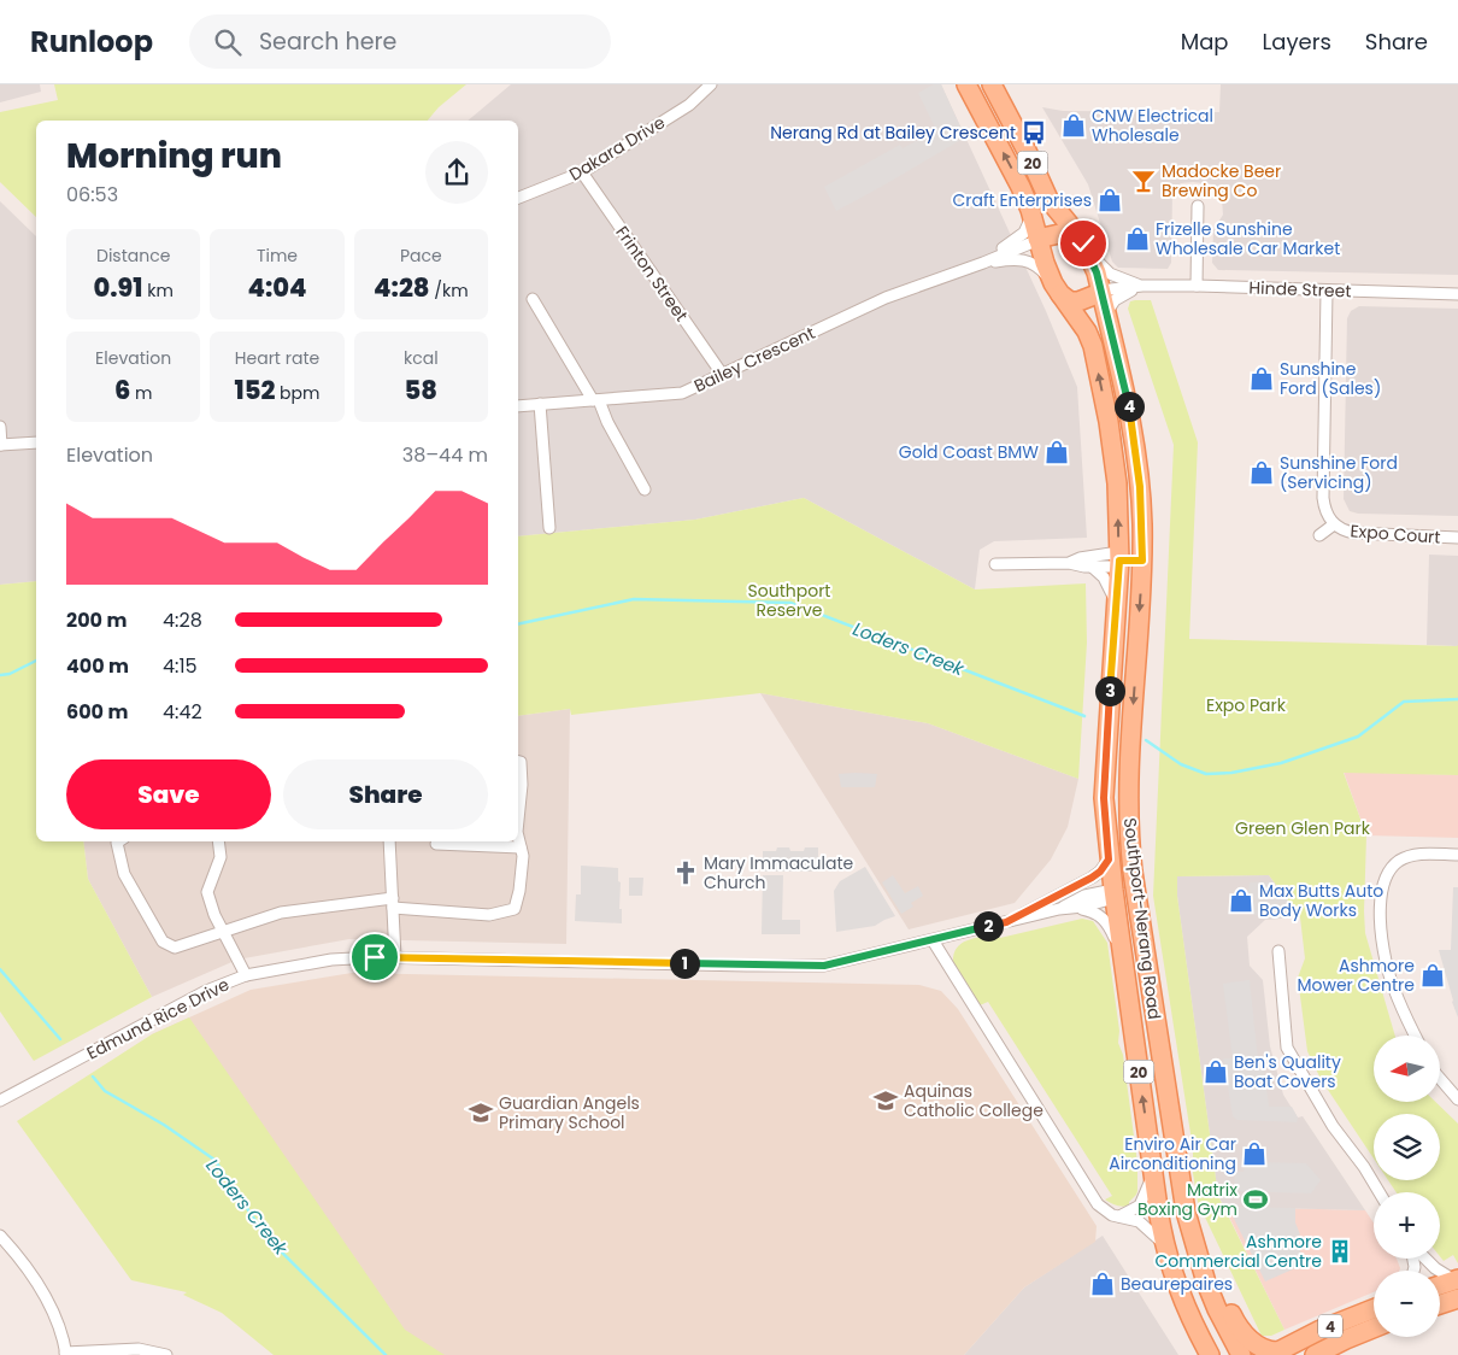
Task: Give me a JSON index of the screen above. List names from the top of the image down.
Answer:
{
  "streets": {
    "main road": ["20", "Southport-Nerang Road", "4"],
    "street": [
      "Dakara Drive",
      "Frinton Street",
      "Hinde Street",
      "Bailey Crescent",
      "Expo Court",
      "Edmund Rice Drive"
    ]
  },
  "crossings": [
    ["Dakara Drive", "Frinton Street"],
    ["20", "Hinde Street"],
    ["20", "Bailey Crescent"],
    ["20", "Southport-Nerang Road"],
    ["Frinton Street", "Bailey Crescent"],
    ["Hinde Street", "Expo Court"],
    ["Hinde Street", "Southport-Nerang Road"],
    ["Bailey Crescent", "Southport-Nerang Road"],
    ["Southport-Nerang Road", "Edmund Rice Drive"]
  ],
  "water": ["Loders Creek"],
  "parks": ["Southport Reserve", "Expo Park", "Green Glen Park"],
  "places": {
    "shop": [
      "CNW Electrical Wholesale",
      "Craft Enterprises",
      "Frizelle Sunshine Wholesale Car Market",
      "Sunshine Ford (Sales)",
      "Gold Coast BMW",
      "Sunshine Ford (Servicing)",
      "Max Butts Auto Body Works",
      "Ashmore Mower Centre",
      "Ben's Quality Boat Covers",
      "Enviro Air Car Airconditioning",
      "Beaurepaires"
    ],
    "bus stop": ["Nerang Rd at Bailey Crescent"],
    "bar": ["Madocke Beer Brewing Co"],
    "church": ["Mary Immaculate Church"],
    "school or university": ["Aquinas Catholic College", "Guardian Angels Primary School"],
    "sports": ["Matrix Boxing Gym"],
    "building": ["Ashmore Commercial Centre"]
  },
  "north": "left",
  "page": {
    "header": "Runloop",
    "search": "Search here",
    "nav": ["Map", "Layers", "Share"],
    "heading": ["Morning run", "06:53"],
    "stats": [
      ["Distance", "0.91 km"],
      ["Time", "4:04"],
      ["Pace", "4:28 /km"],
      ["Elevation", "6 m"],
      ["Heart rate", "152 bpm"],
      ["kcal", "58"]
    ],
    "pins": [
      "4",
      "3",
      "2",
      "1"
    ],
    "chart": ["Elevation", "38–44 m"],
    "list": [
      {
        "name": "200 m",
        "note": "4:28"
      },
      {
        "name": "400 m",
        "note": "4:15"
      },
      {
        "name": "600 m",
        "note": "4:42"
      }
    ],
    "buttons": ["Save", "Share"],
    "map_buttons": ["+", "−"]
  }
}
